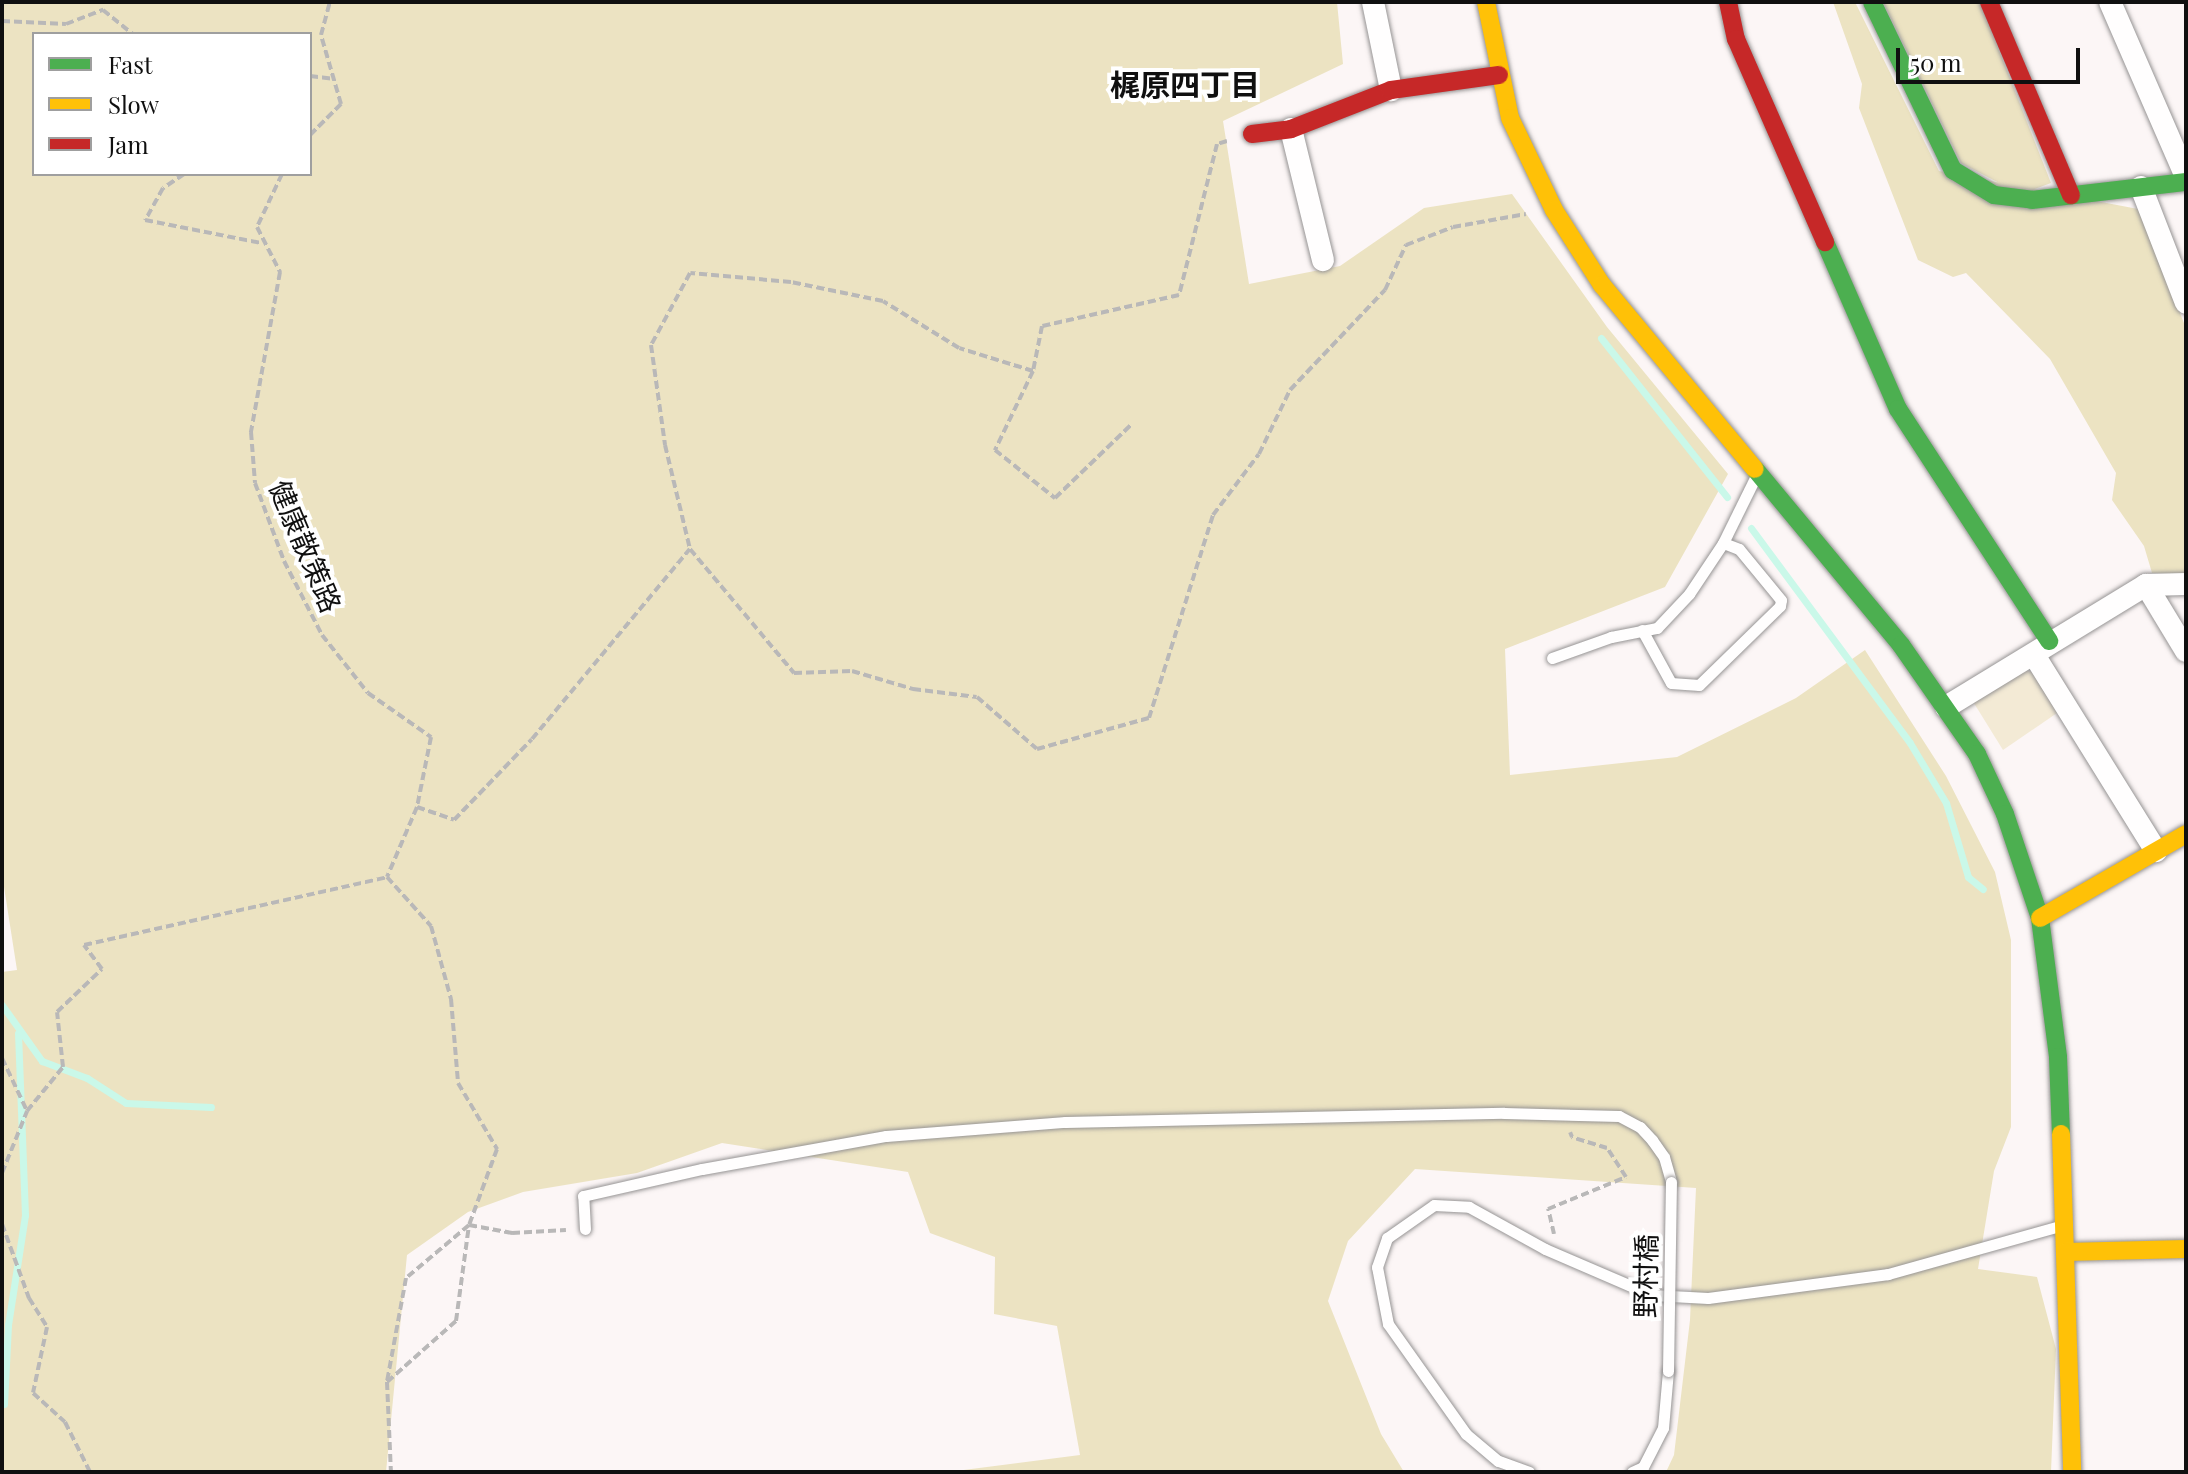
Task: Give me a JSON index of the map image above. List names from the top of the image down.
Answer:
{
  "streets": {
    "lane": ["野村橋"],
    "path": ["健康散策路"]
  },
  "districts": ["梶原四丁目"],
  "legend": ["Fast", "Slow", "Jam"],
  "scale_bar": "50 m"
}
